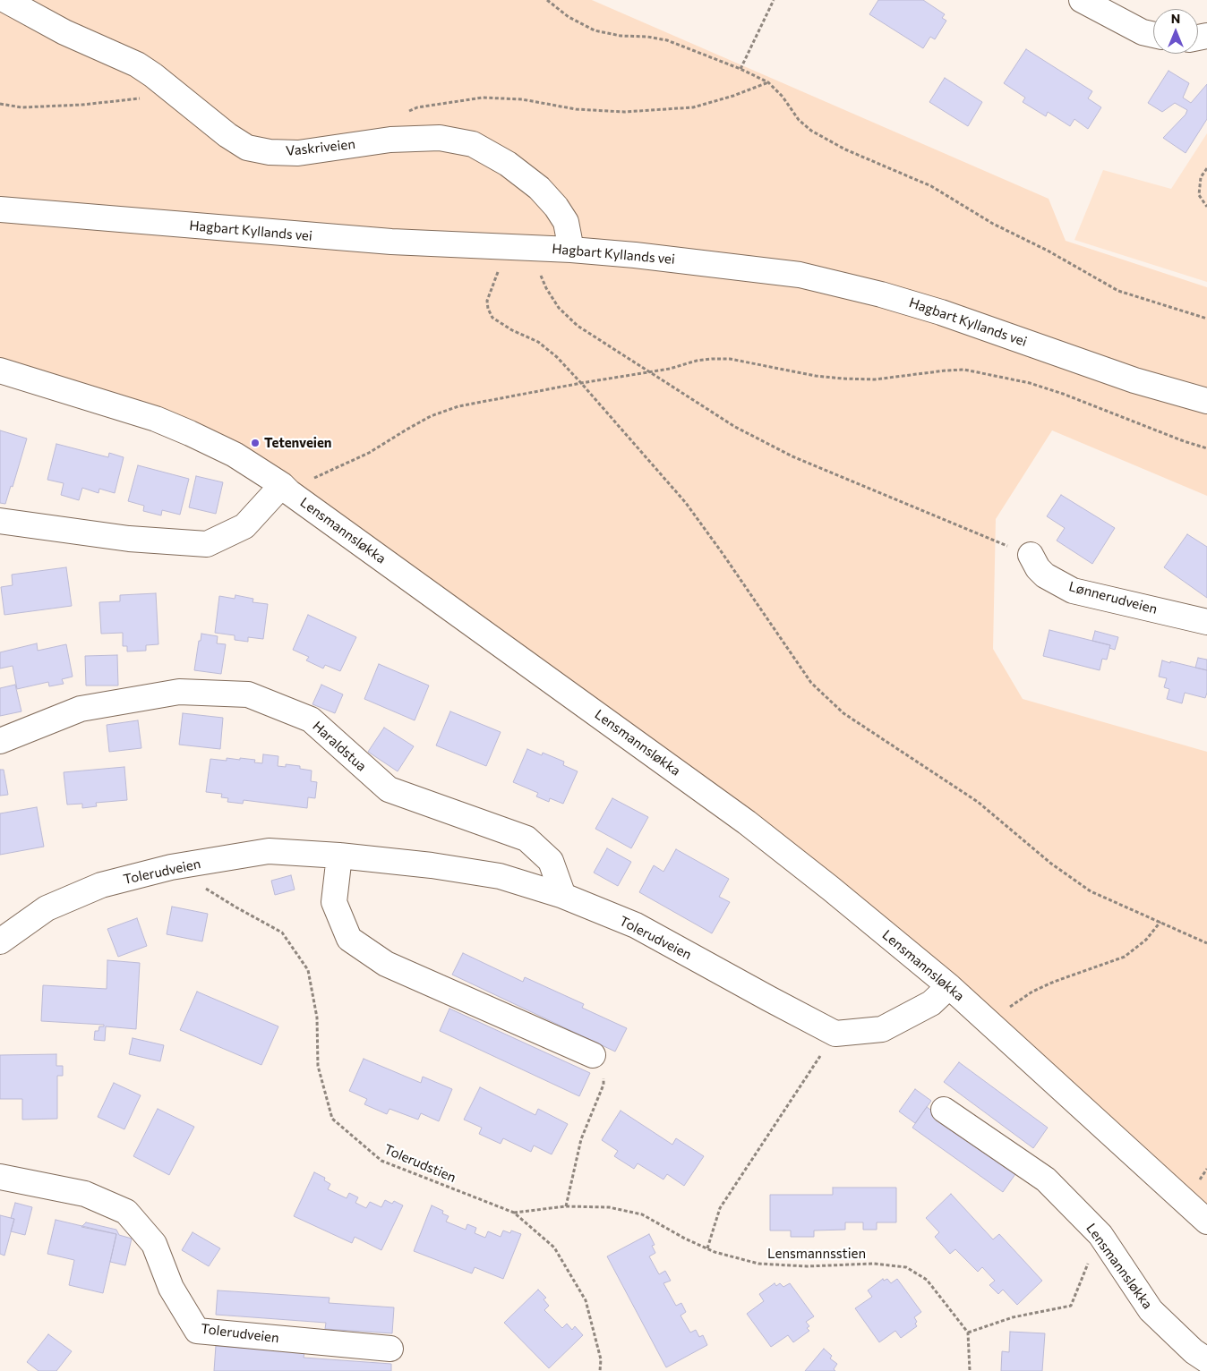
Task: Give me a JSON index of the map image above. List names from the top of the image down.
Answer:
{
  "streets": {
    "street": [
      "Vaskriveien",
      "Hagbart Kyllands vei",
      "Lensmannsløkka",
      "Lønnerudveien",
      "Haraldstua",
      "Tolerudveien"
    ],
    "path": ["Tolerudstien", "Lensmannsstien"]
  },
  "crossings": [
    ["Vaskriveien", "Hagbart Kyllands vei"],
    ["Haraldstua", "Tolerudveien"],
    ["Tolerudveien", "Tolerudstien"],
    ["Tolerudstien", "Lensmannsstien"]
  ],
  "places": ["Tetenveien"],
  "north": "top"
}
